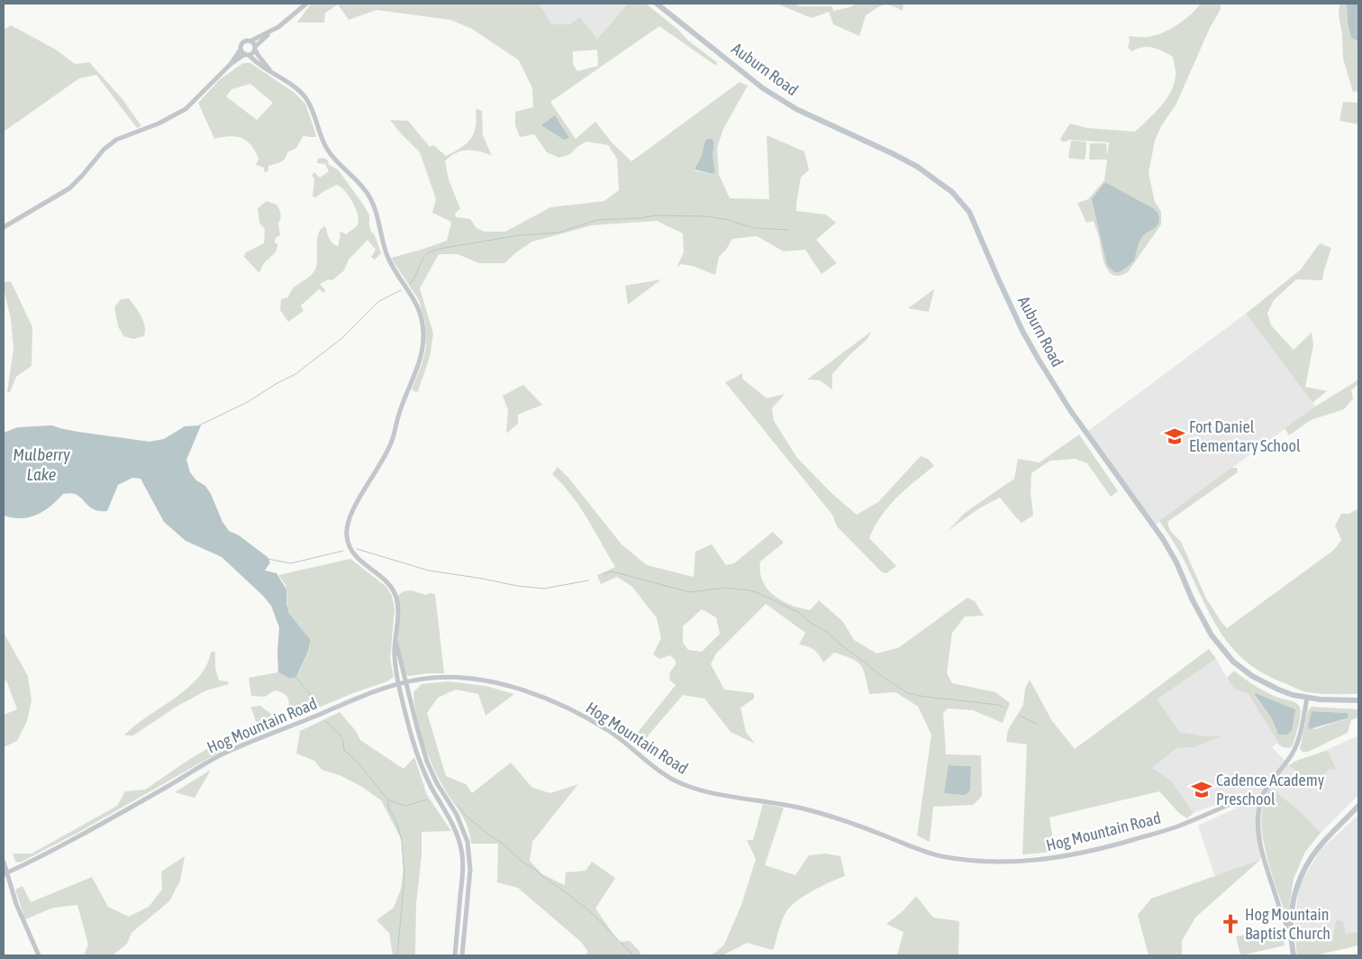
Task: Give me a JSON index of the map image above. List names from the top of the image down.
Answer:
{
  "streets": {
    "main road": ["Auburn Road"],
    "street": ["Hog Mountain Road"]
  },
  "water": ["Mulberry Lake"],
  "places": {
    "school or university": ["Fort Daniel Elementary School", "Cadence Academy Preschool"],
    "church": ["Hog Mountain Baptist Church"]
  }
}
